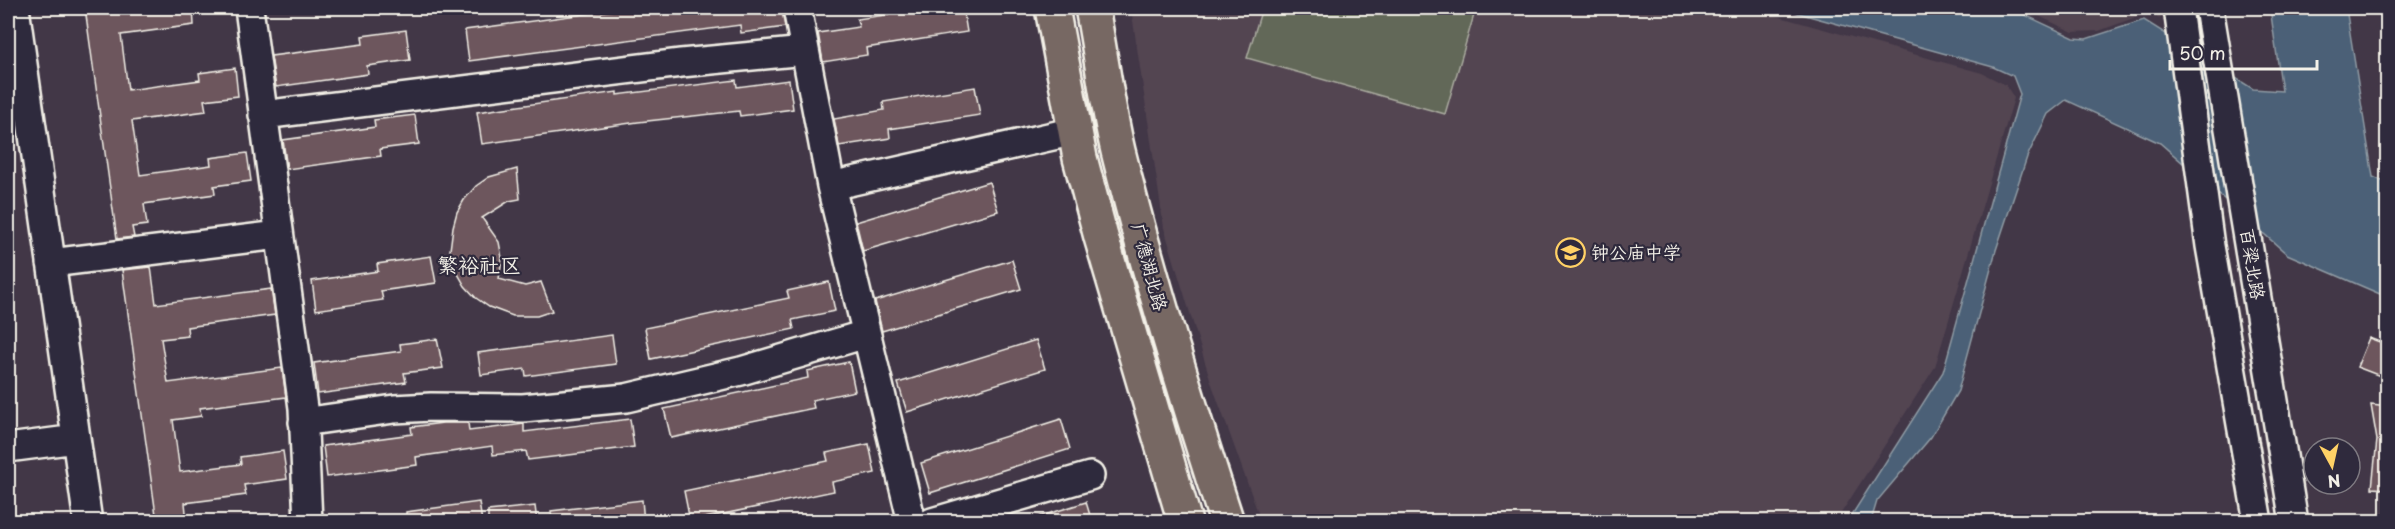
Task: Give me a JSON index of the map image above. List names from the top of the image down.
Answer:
{
  "streets": {
    "main road": ["广德湖北路"],
    "street": ["百梁北路"]
  },
  "districts": ["繁裕社区"],
  "places": {
    "school or university": ["钟公庙中学"]
  },
  "scale_bar": "50 m",
  "north": "bottom"
}
